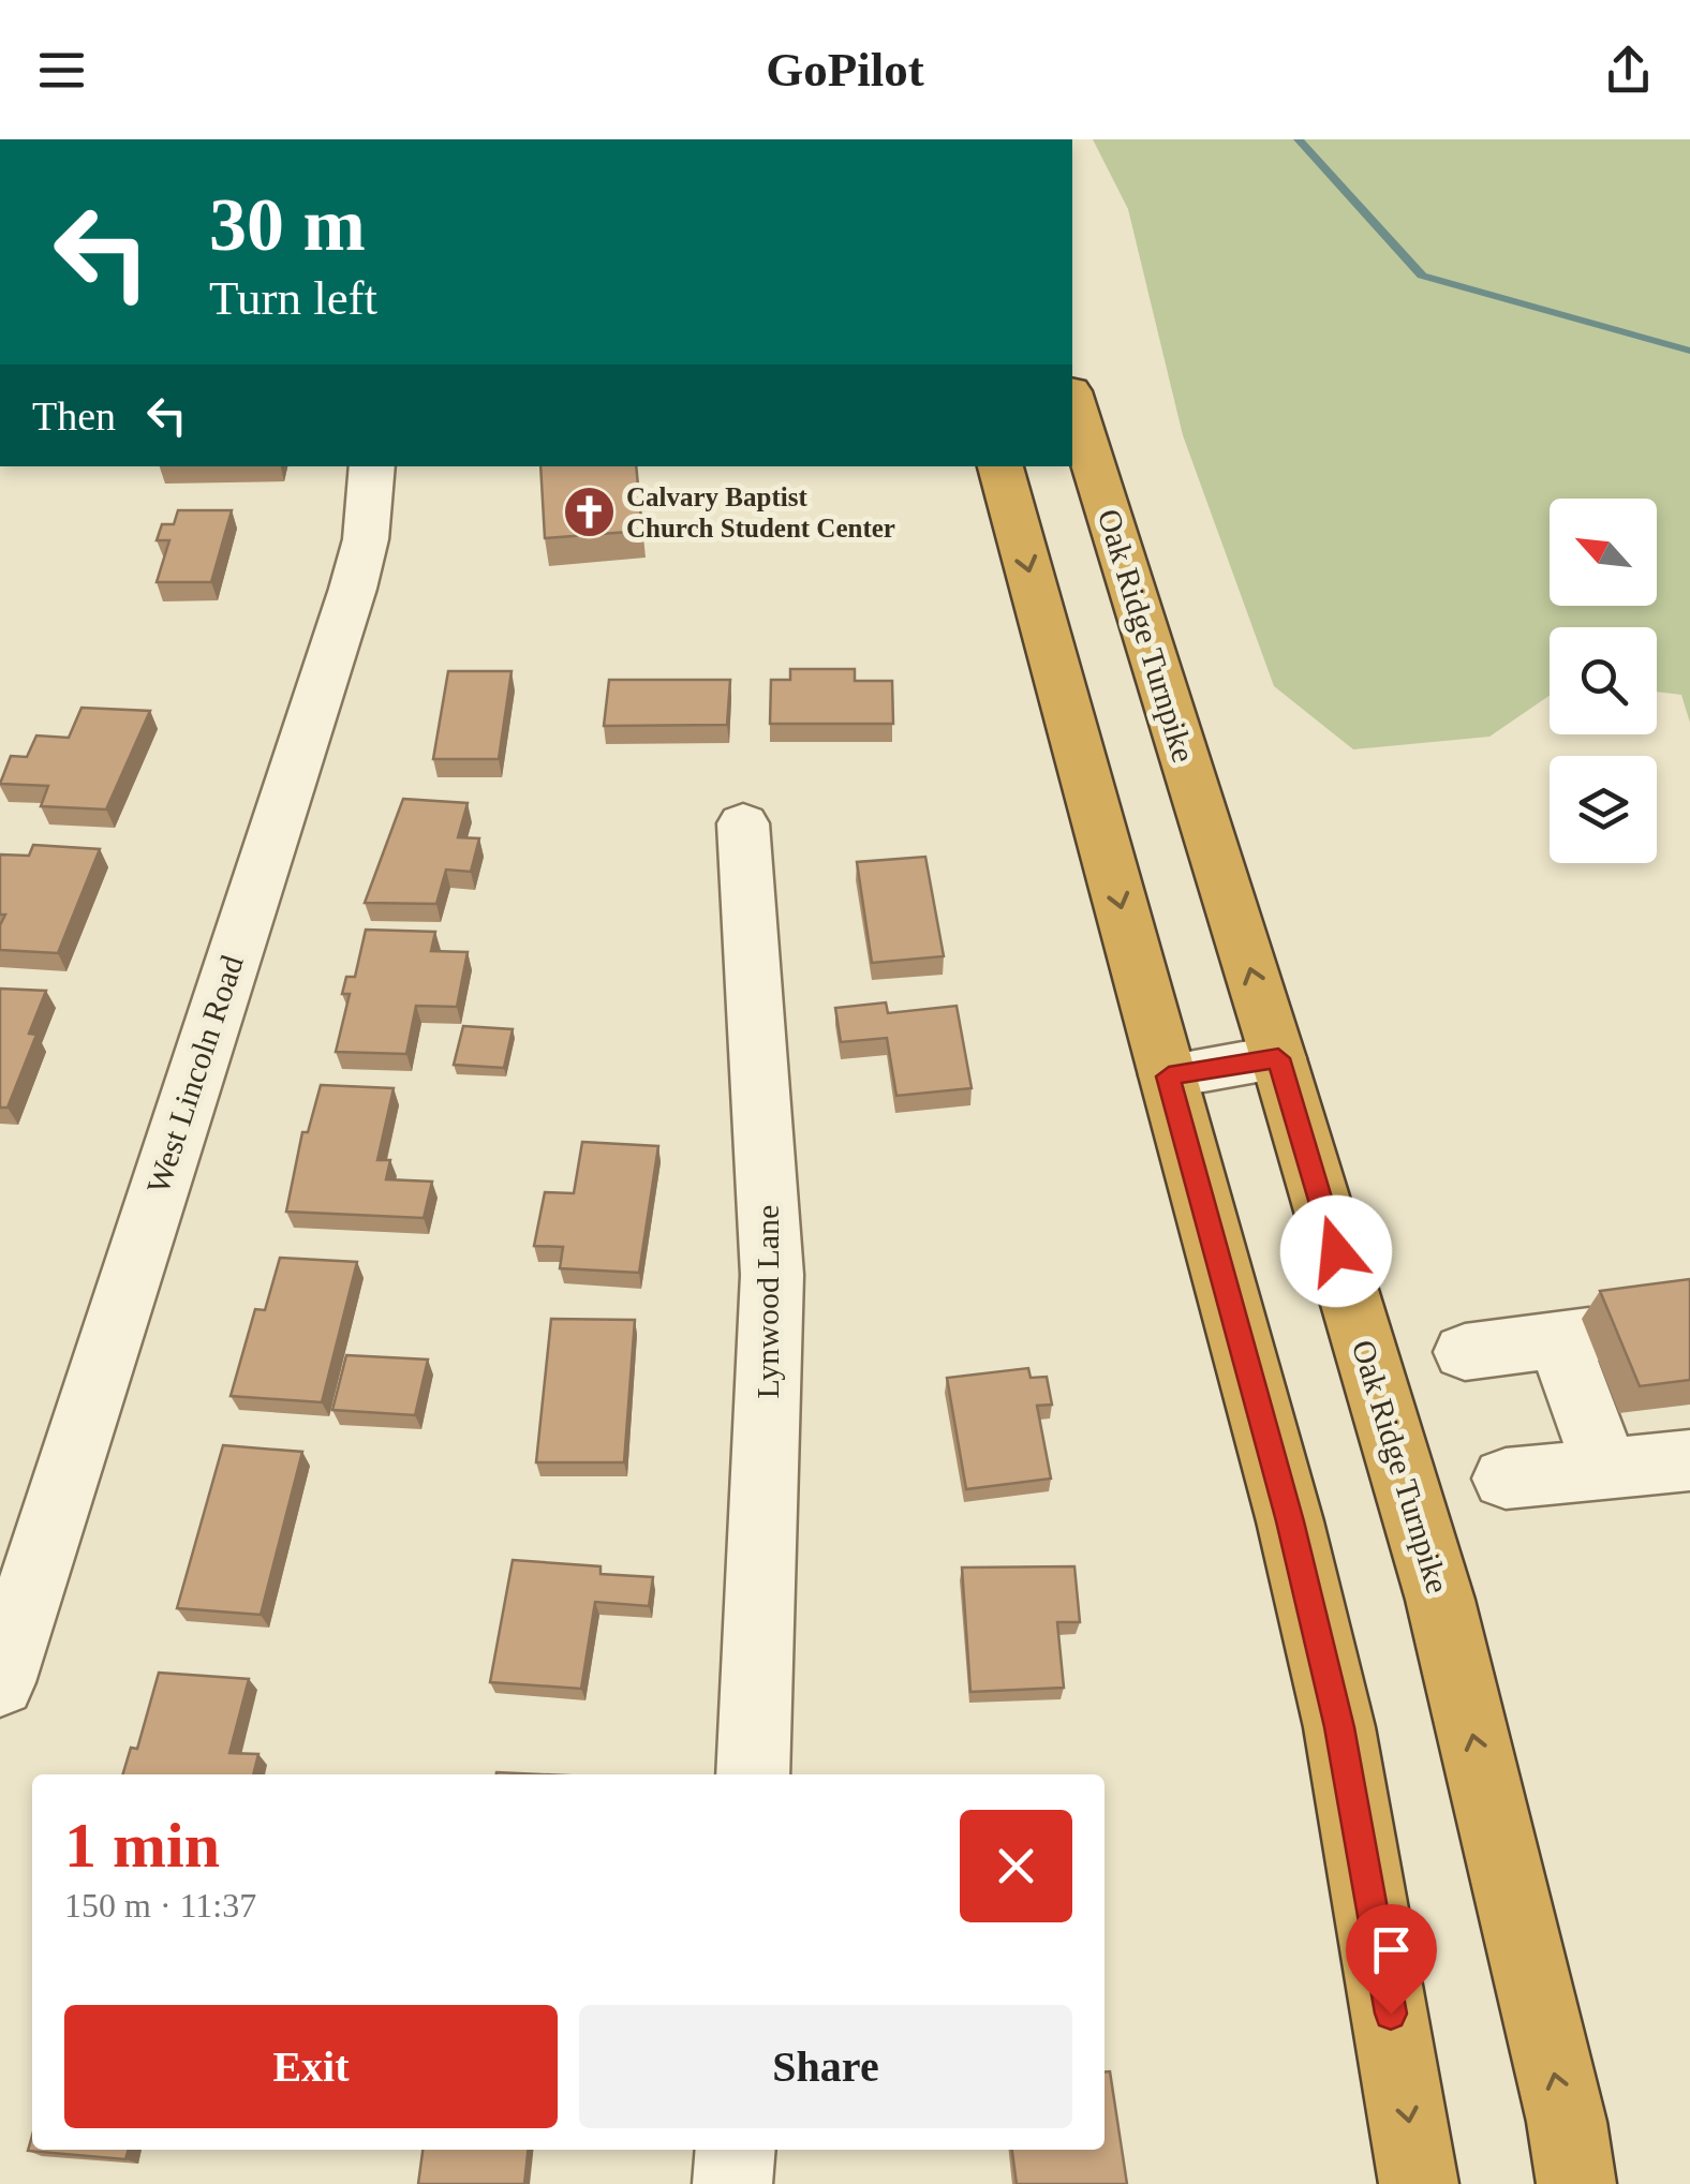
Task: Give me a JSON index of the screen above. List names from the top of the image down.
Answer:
{
  "streets": {
    "highway": ["Oak Ridge Turnpike"],
    "street": ["West Lincoln Road", "Lynwood Lane"]
  },
  "places": {
    "church": ["Calvary Baptist Church Student Center"]
  },
  "north": "top left",
  "page": {
    "header": "GoPilot",
    "turn": ["30 m", "Turn left"],
    "then": "Then",
    "heading": ["1 min", "150 m · 11:37"],
    "buttons": ["Exit", "Share"]
  }
}
